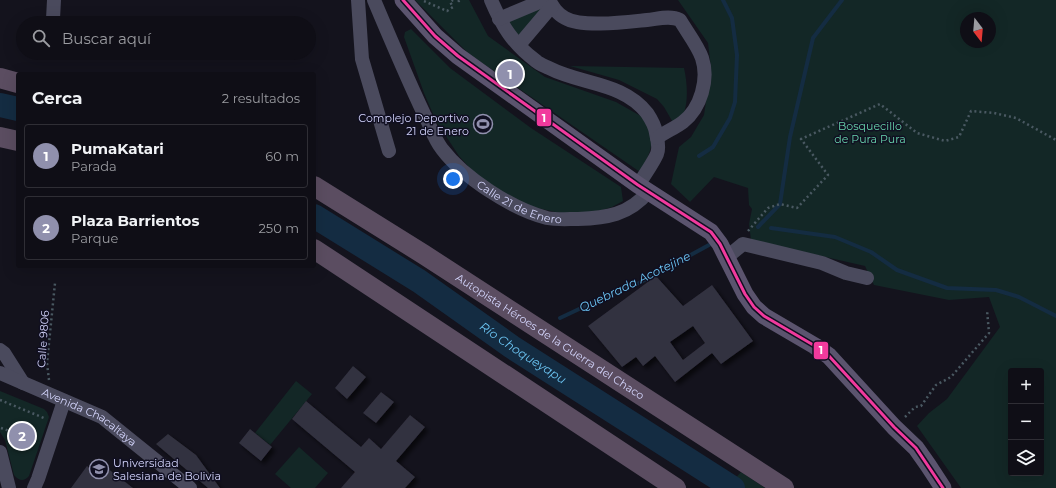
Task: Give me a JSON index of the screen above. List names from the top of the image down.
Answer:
{
  "streets": {
    "highway": ["Autopista Héroes de la Guerra del Chaco"],
    "street": ["Calle 21 de Enero", "Avenida Chacaltaya"],
    "path": ["Calle 9806"]
  },
  "crossings": [
    ["Calle 9806", "Avenida Chacaltaya"]
  ],
  "water": ["Quebrada Acotejine", "Río Choqueyapu"],
  "parks": ["Bosquecillo de Pura Pura"],
  "places": {
    "sports": ["Complejo Deportivo 21 de Enero"],
    "school or university": ["Universidad Salesiana de Bolivia"]
  },
  "lines": ["transit line 1"],
  "north": "bottom",
  "page": {
    "search": "Buscar aquí",
    "pins": ["1", "2"],
    "heading": ["Cerca", "2 resultados"],
    "list": [
      {
        "mark": "1",
        "name": "PumaKatari",
        "note": "Parada",
        "value": "60 m"
      },
      {
        "mark": "2",
        "name": "Plaza Barrientos",
        "note": "Parque",
        "value": "250 m"
      }
    ],
    "map_buttons": ["+", "−"]
  }
}
